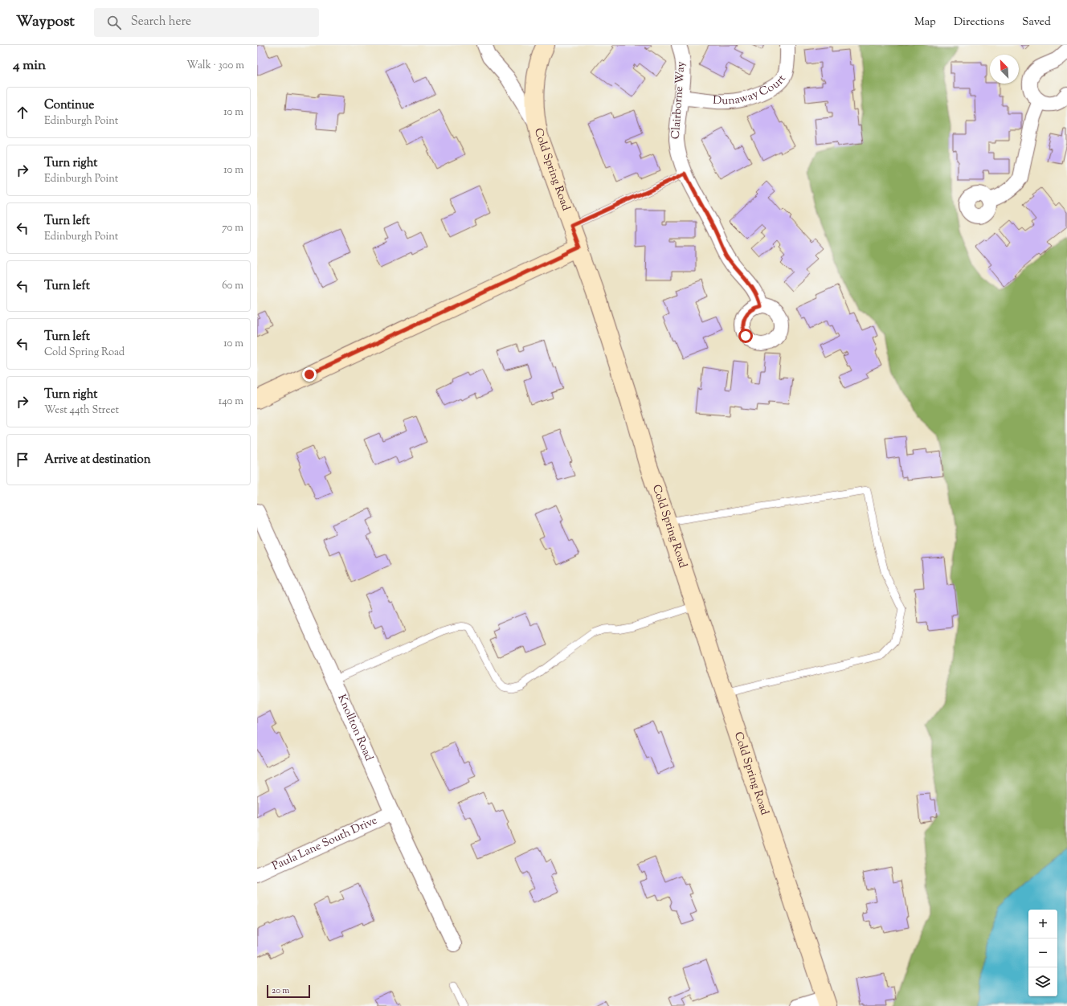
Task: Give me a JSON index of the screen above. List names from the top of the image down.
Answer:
{
  "streets": {
    "street": [
      "Dunaway Court",
      "Clairborne Way",
      "Cold Spring Road",
      "Knollton Road",
      "Paula Lane South Drive"
    ]
  },
  "crossings": [
    ["Dunaway Court", "Clairborne Way"],
    ["Knollton Road", "Paula Lane South Drive"]
  ],
  "scale_bar": "20 m",
  "north": "top left",
  "page": {
    "header": "Waypost",
    "search": "Search here",
    "nav": ["Map", "Directions", "Saved"],
    "heading": ["4 min", "Walk · 300 m"],
    "list": [
      ["Continue", "Edinburgh Point", "10 m"],
      ["Turn right", "Edinburgh Point", "10 m"],
      ["Turn left", "Edinburgh Point", "70 m"],
      ["Turn left", "60 m"],
      ["Turn left", "Cold Spring Road", "10 m"],
      ["Turn right", "West 44th Street", "140 m"],
      "Arrive at destination"
    ],
    "map_buttons": ["+", "−"],
    "scale": "20 m"
  }
}
